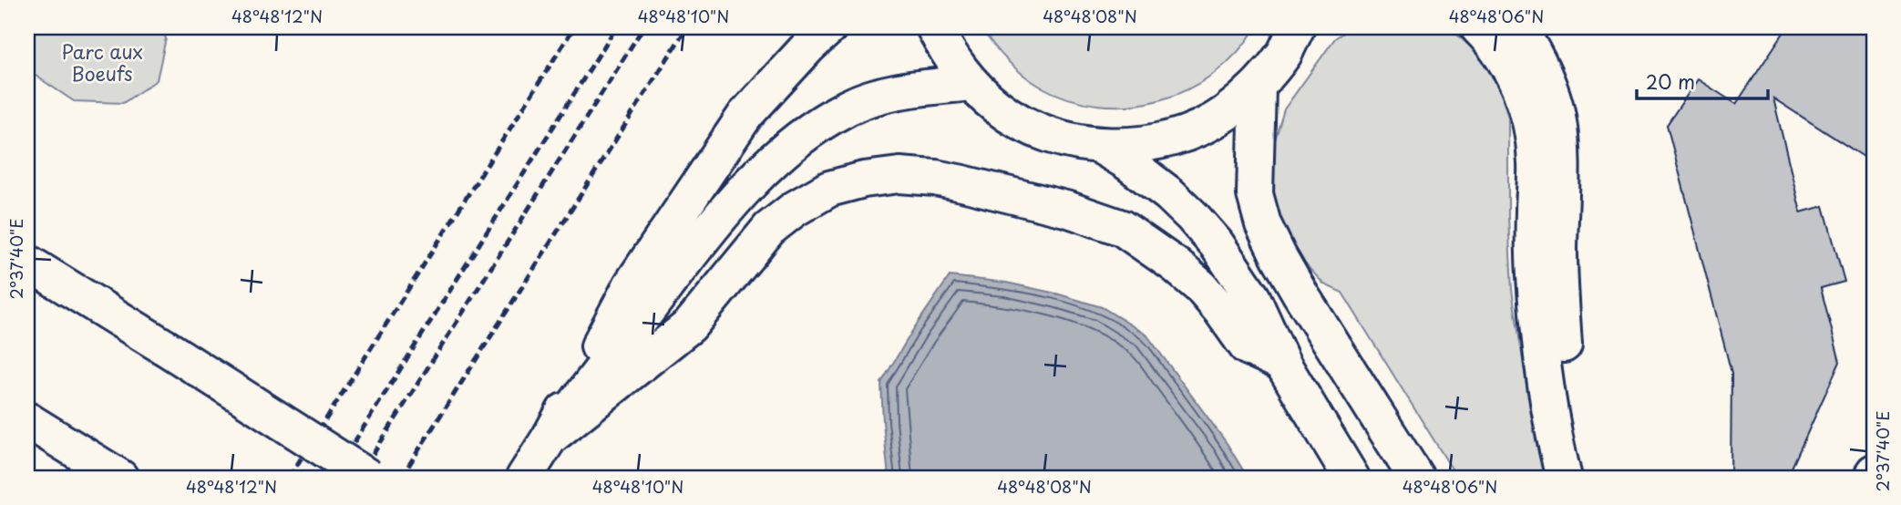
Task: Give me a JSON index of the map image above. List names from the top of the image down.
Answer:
{
  "parks": ["Parc aux Boeufs"],
  "scale_bar": "20 m",
  "coordinates": [
    "48°48'12\"N",
    "48°48'10\"N",
    "48°48'08\"N",
    "48°48'06\"N",
    "2°37'40\"E"
  ]
}
